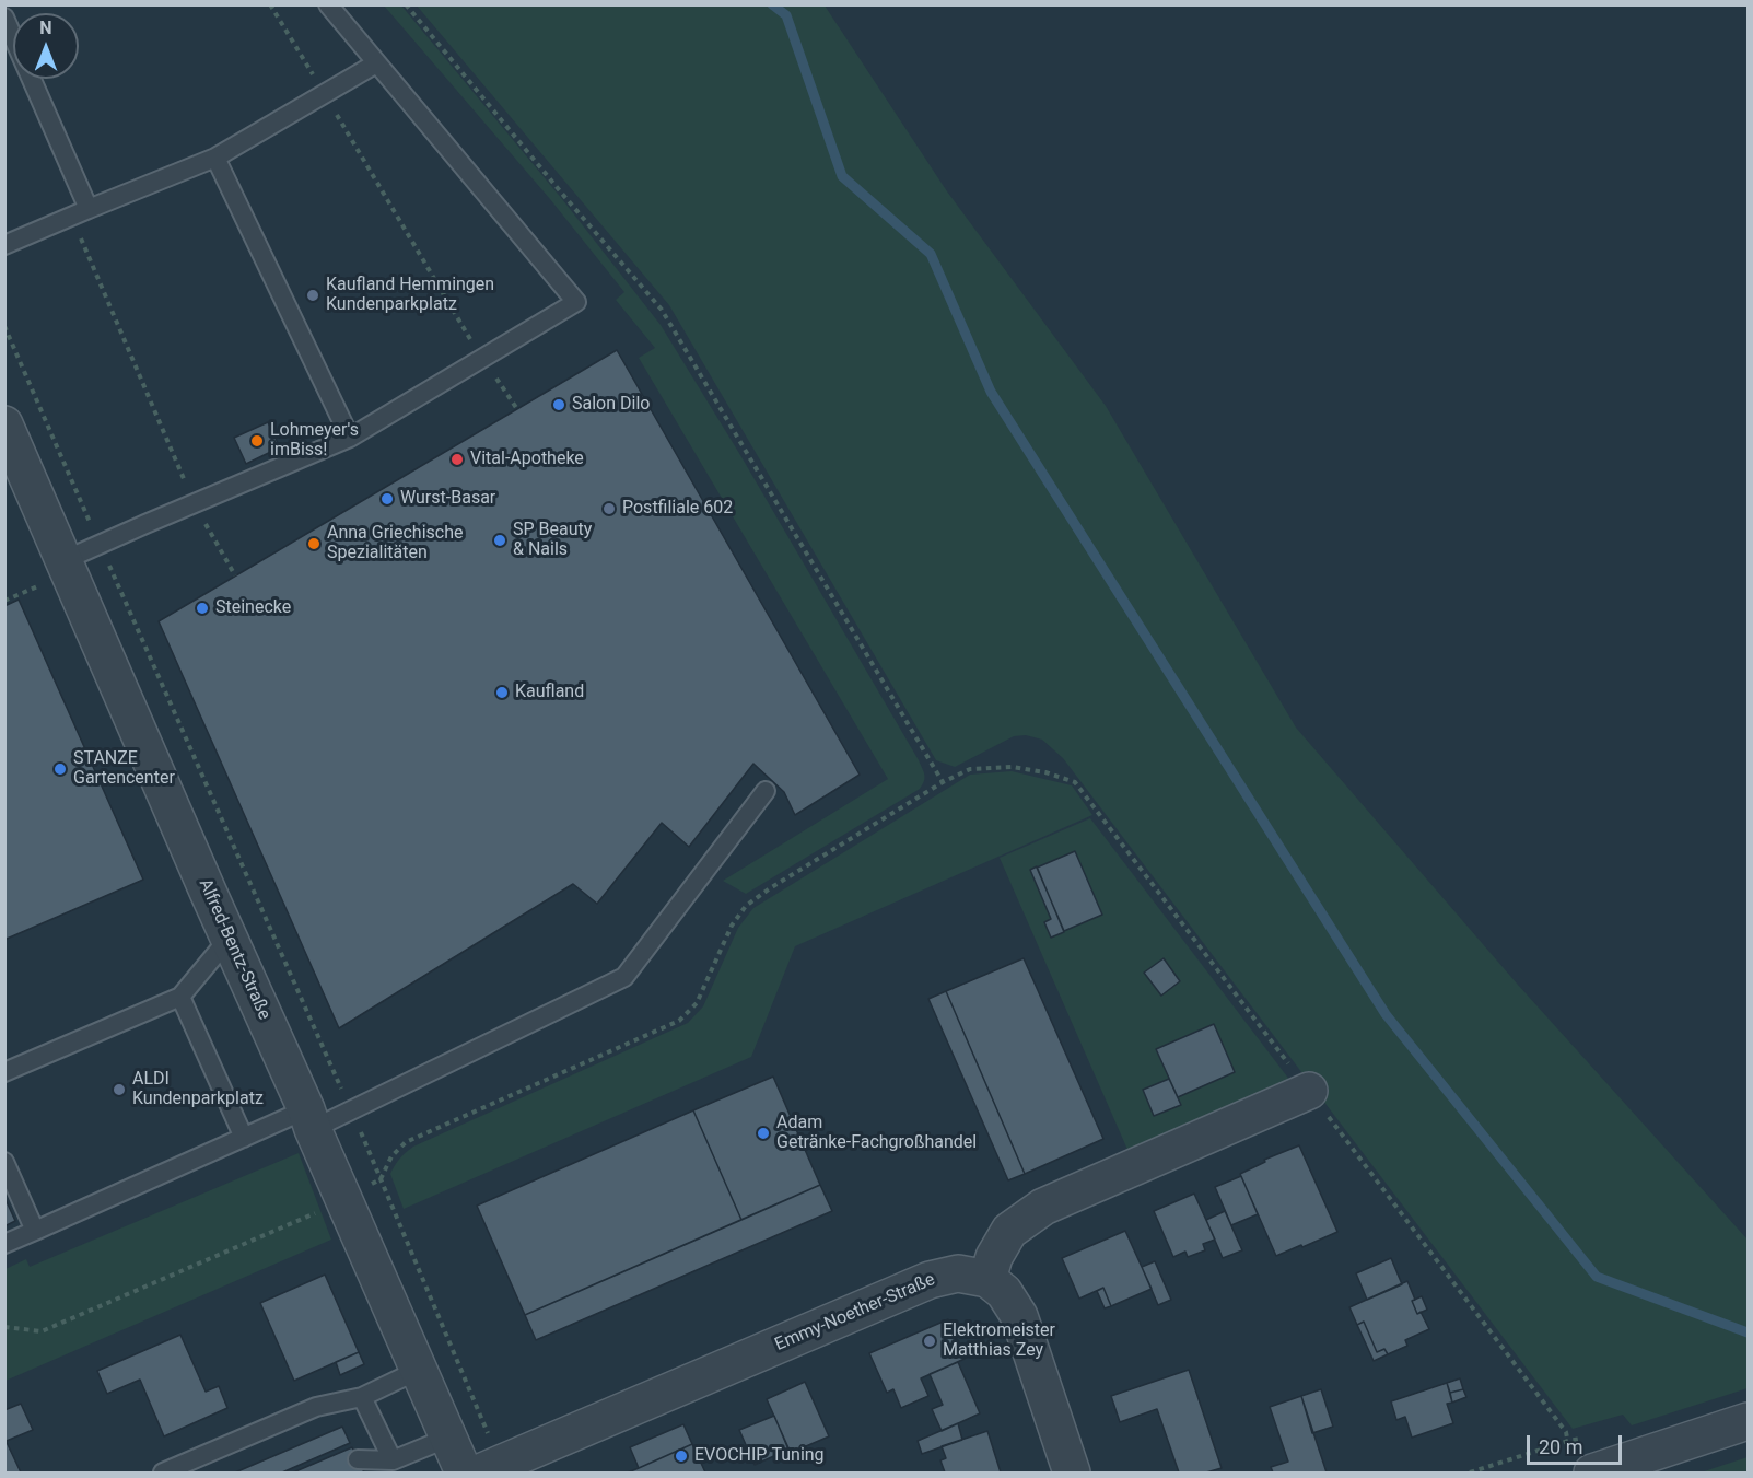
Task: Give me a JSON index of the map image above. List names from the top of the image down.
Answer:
{
  "streets": {
    "street": ["Alfred-Bentz-Straße", "Emmy-Noether-Straße"]
  },
  "places": [
    "Kaufland Hemmingen Kundenparkplatz",
    "Salon Dilo",
    "Lohmeyer's imBiss!",
    "Vital-Apotheke",
    "Wurst-Basar",
    "Postfiliale 602",
    "SP Beauty & Nails",
    "Anna Griechische Spezialitäten",
    "Steinecke",
    "Kaufland",
    "STANZE Gartencenter",
    "ALDI Kundenparkplatz",
    "Adam Getränke-Fachgroßhandel",
    "Elektromeister Matthias Zey",
    "EVOCHIP Tuning"
  ],
  "scale_bar": "20 m",
  "north": "top"
}
